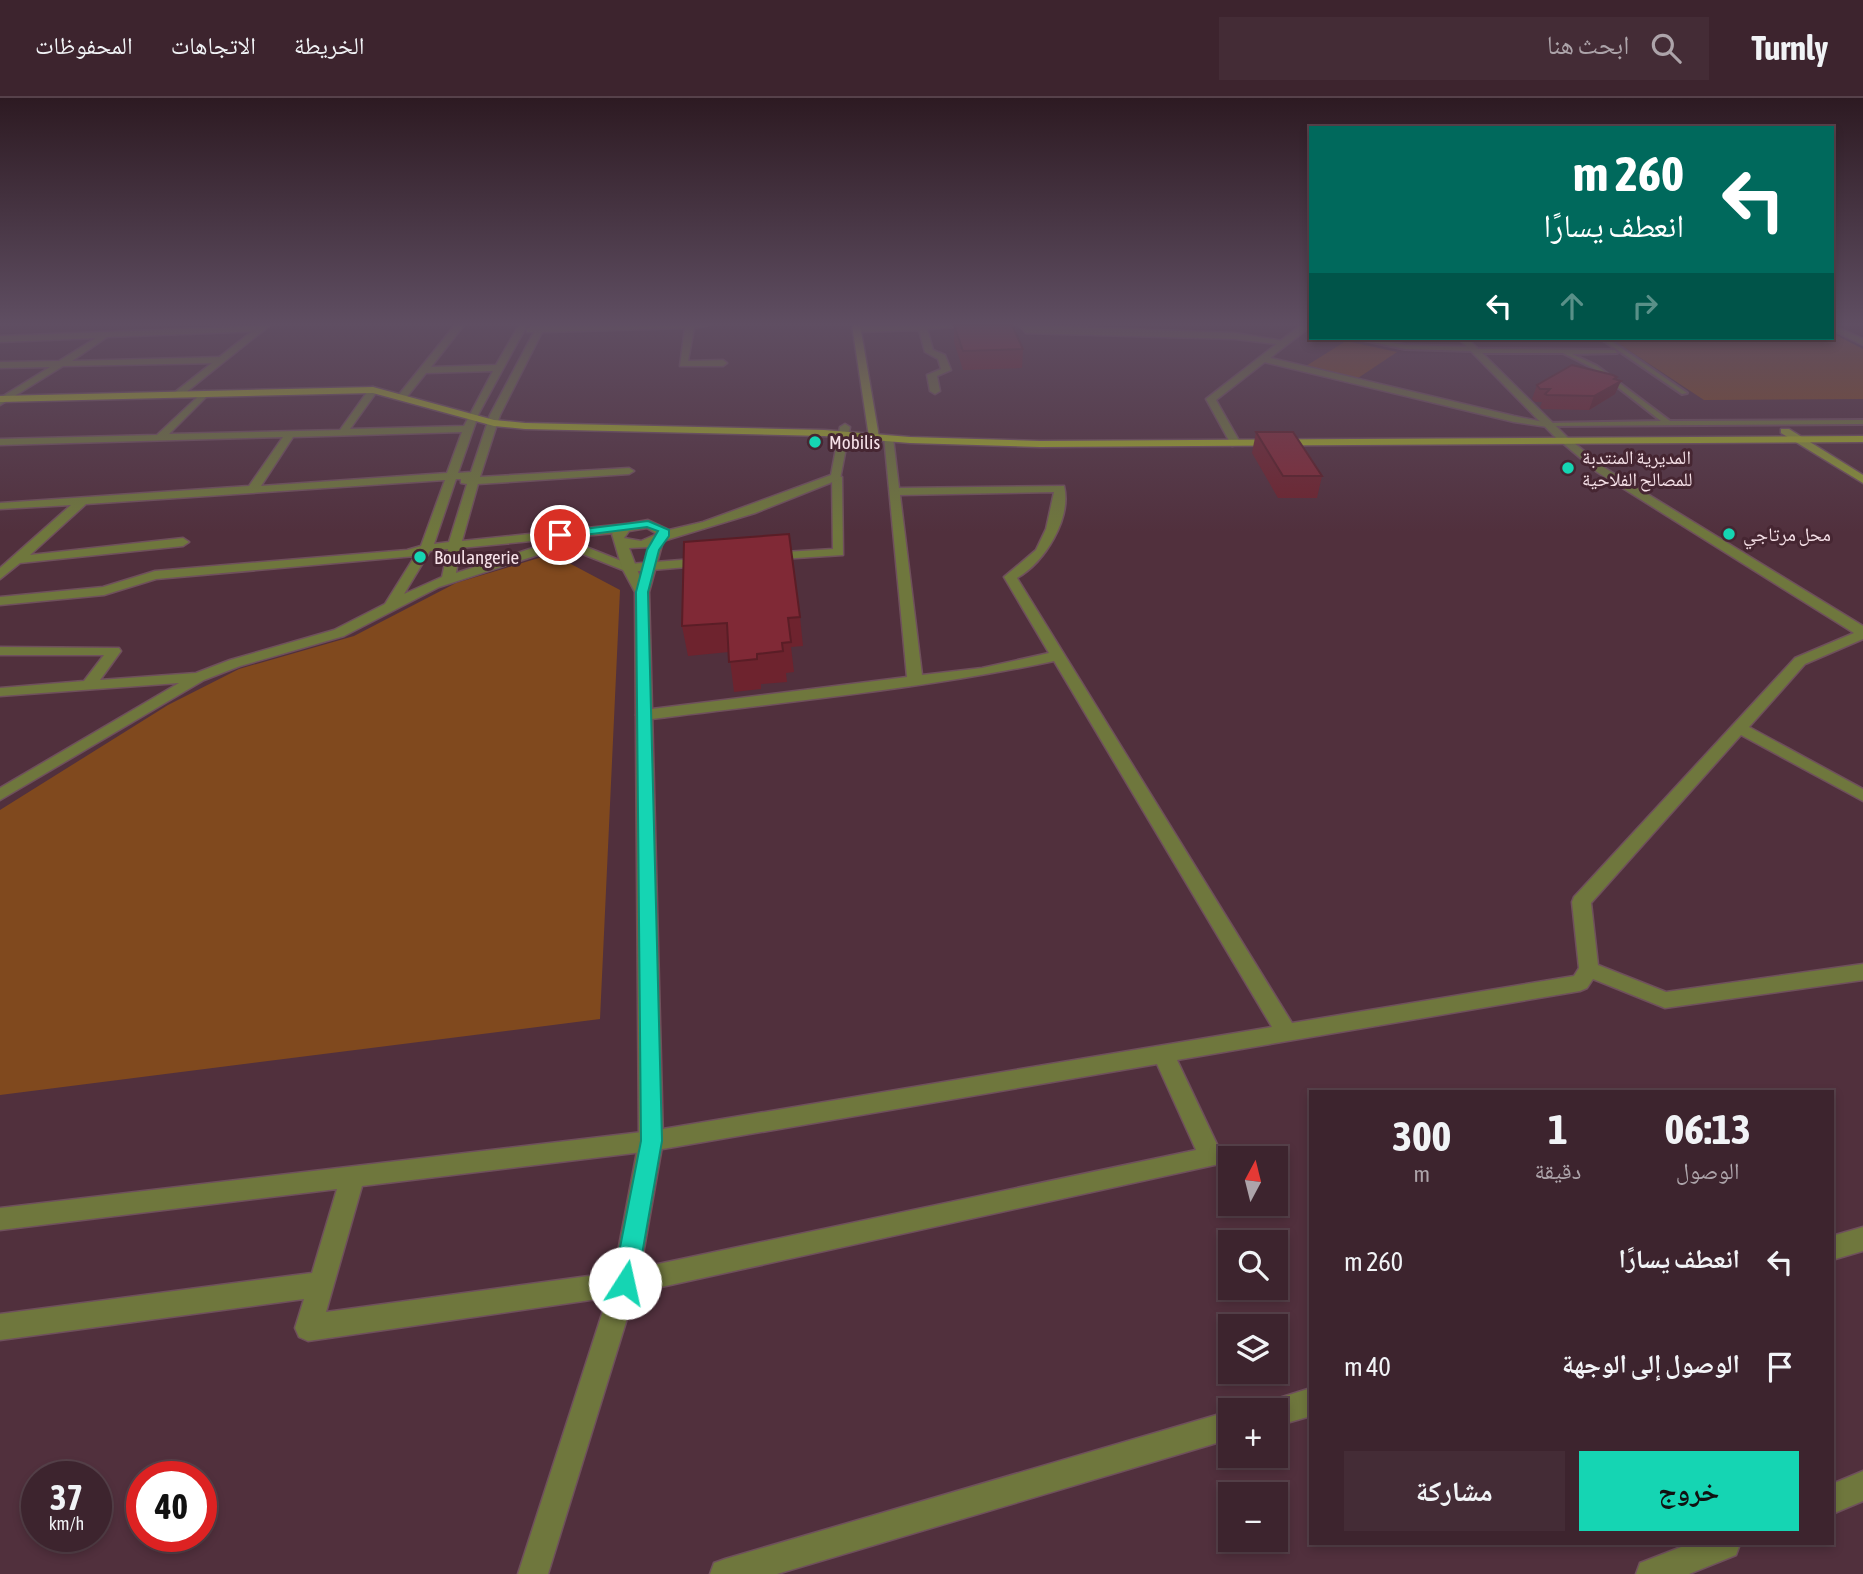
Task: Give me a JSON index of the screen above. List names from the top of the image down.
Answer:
{
  "places": [
    "Mobilis",
    "المديرية المنتدبة للمصالح الفلاحية",
    "محل مرتاجي",
    "Boulangerie"
  ],
  "north": "top",
  "page": {
    "header": "Turnly",
    "search": "ابحث هنا",
    "nav": ["الخريطة", "الاتجاهات", "المحفوظات"],
    "turn": ["260 m", "انعطف يسارًا"],
    "eta": [
      "06:13",
      "الوصول",
      "1",
      "دقيقة",
      "300",
      "m"
    ],
    "map_buttons": ["+", "−"],
    "list": [
      {
        "name": "انعطف يسارًا",
        "value": "260 m"
      },
      {
        "name": "الوصول إلى الوجهة",
        "value": "40 m"
      }
    ],
    "buttons": ["خروج", "مشاركة"],
    "speed": "37 km/h",
    "limit": "40"
  }
}
